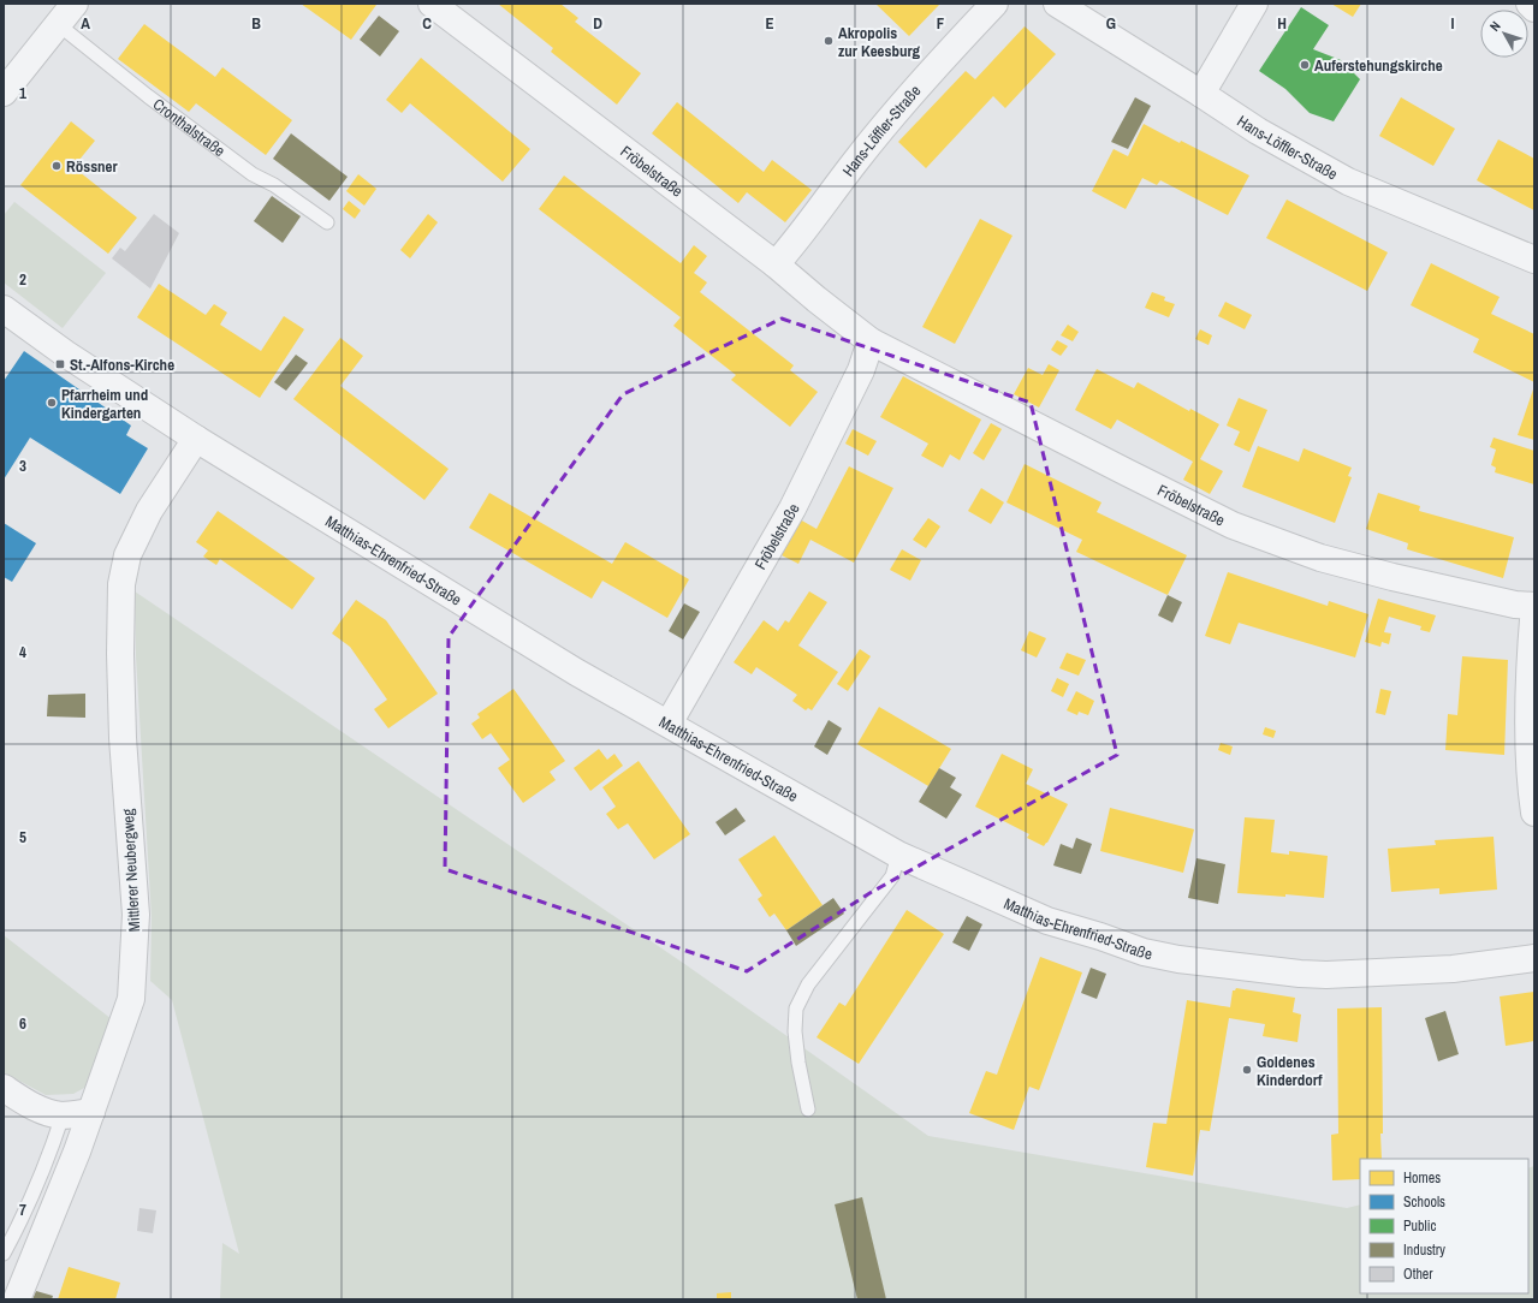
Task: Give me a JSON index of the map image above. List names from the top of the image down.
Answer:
{
  "streets": {
    "street": [
      "Hans-Löffler-Straße",
      "Fröbelstraße",
      "Matthias-Ehrenfried-Straße",
      "Mittlerer Neubergweg"
    ],
    "lane": ["Cronthalstraße"]
  },
  "crossings": [
    ["Hans-Löffler-Straße", "Fröbelstraße"],
    ["Fröbelstraße", "Matthias-Ehrenfried-Straße"],
    ["Matthias-Ehrenfried-Straße", "Mittlerer Neubergweg"]
  ],
  "places": {
    "other": [
      "Akropolis zur Keesburg",
      "Auferstehungskirche",
      "Rössner",
      "Pfarrheim und Kindergarten",
      "Goldenes Kinderdorf"
    ],
    "transit": ["St.-Alfons-Kirche"]
  },
  "legend": [
    "Homes",
    "Schools",
    "Public",
    "Industry",
    "Other"
  ],
  "north": "top left",
  "grid": {
    "columns": [
      "A",
      "B",
      "C",
      "D",
      "E",
      "F",
      "G",
      "H",
      "I"
    ],
    "rows": [
      "1",
      "2",
      "3",
      "4",
      "5",
      "6",
      "7"
    ]
  }
}
